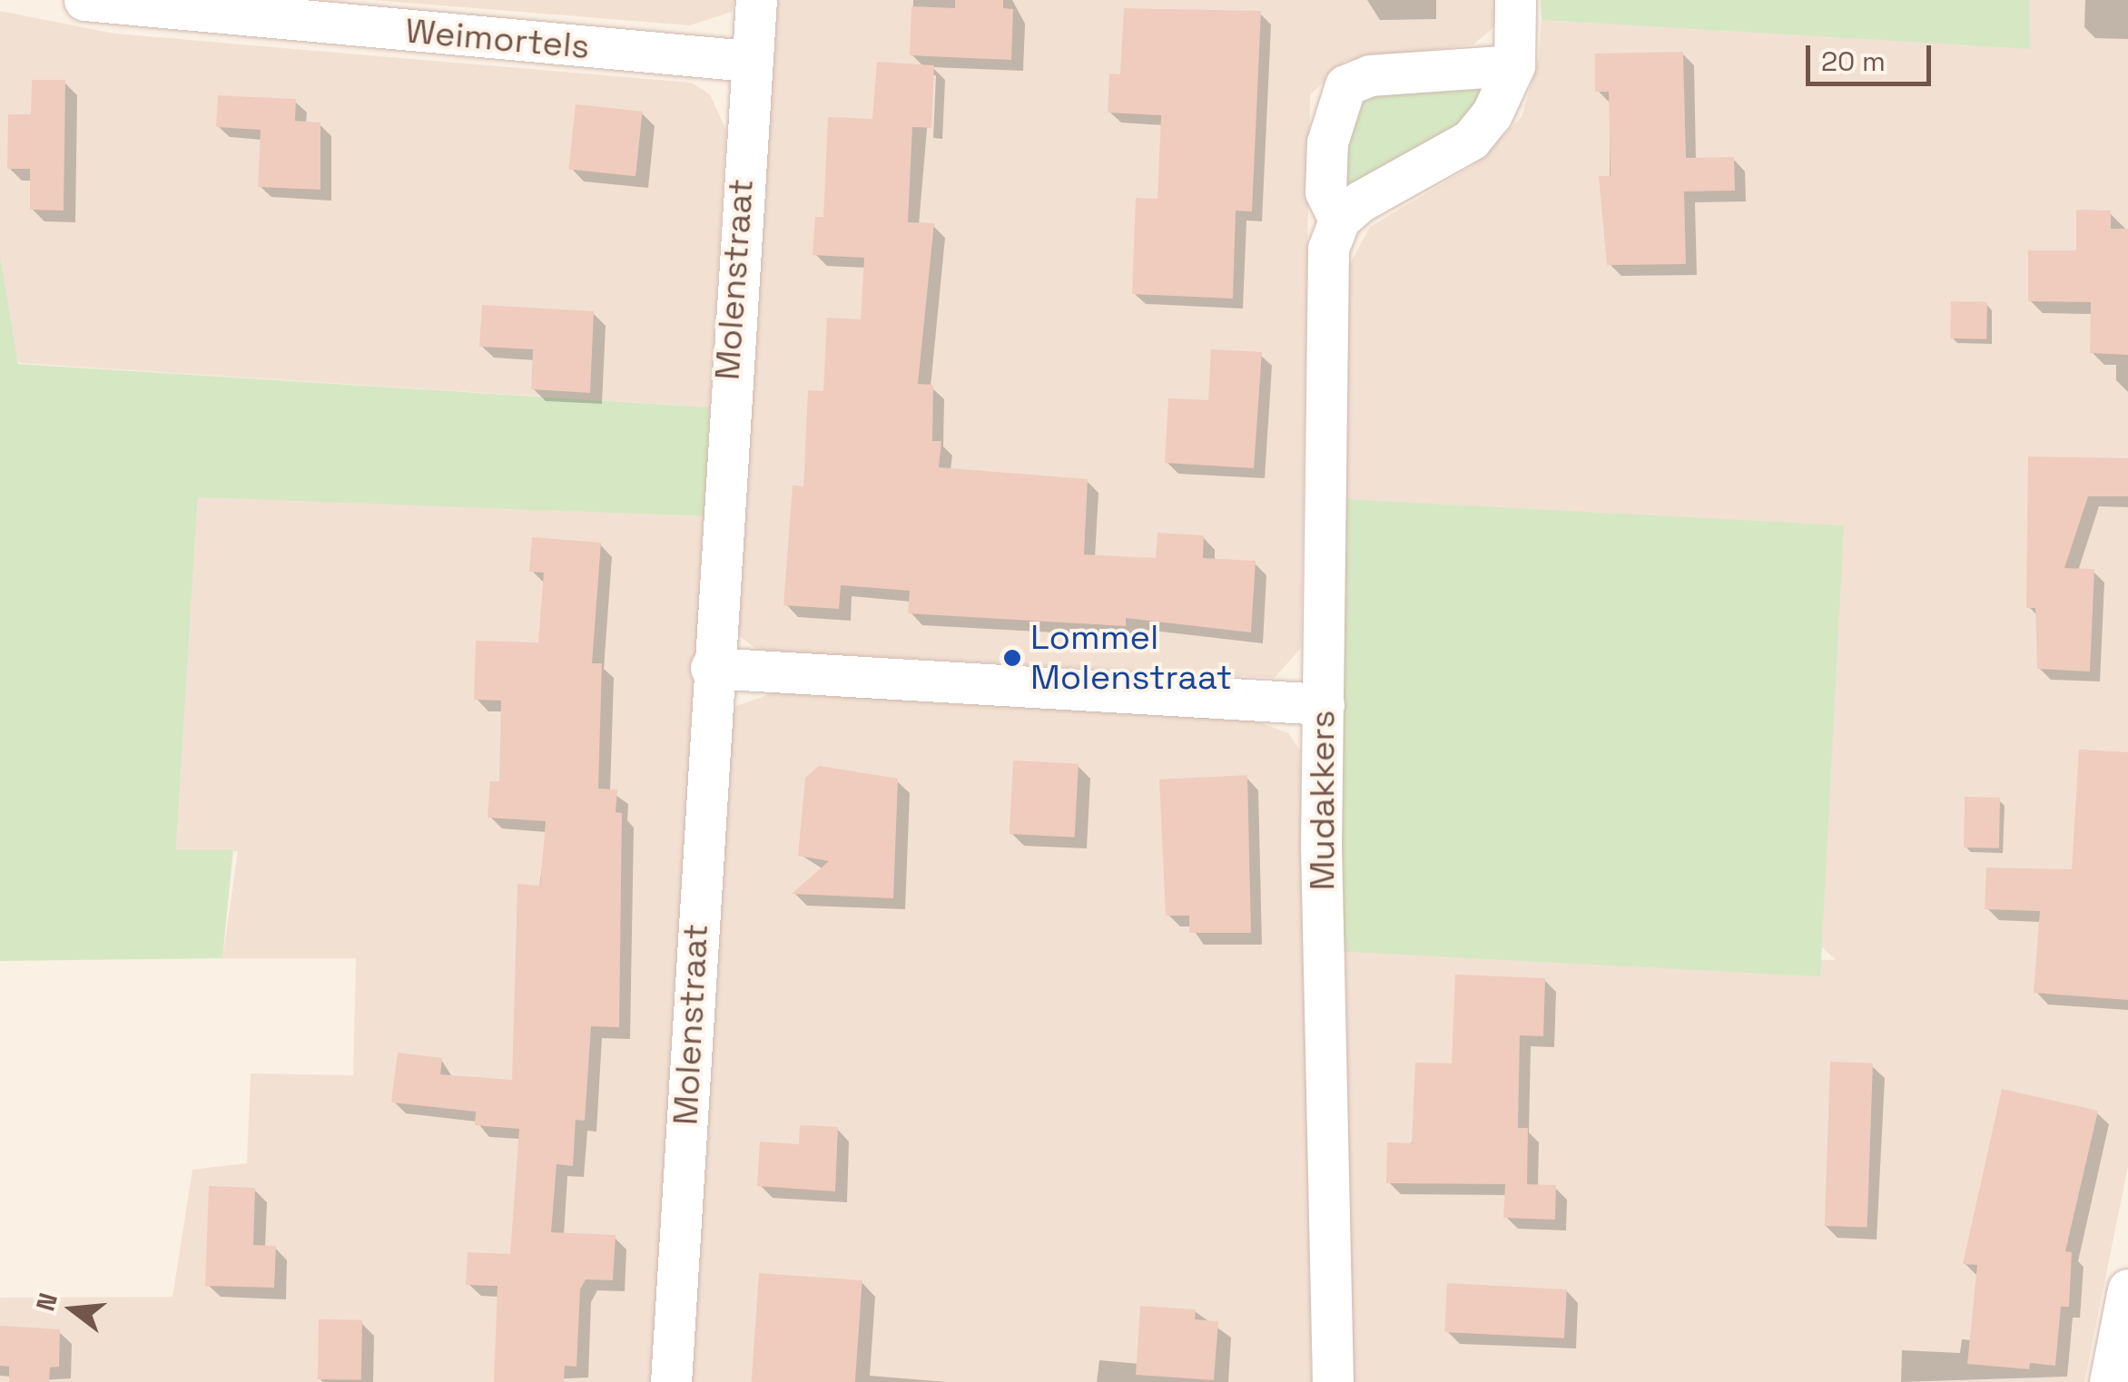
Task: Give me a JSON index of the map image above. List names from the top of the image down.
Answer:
{
  "streets": {
    "street": ["Weimortels", "Molenstraat", "Mudakkers"]
  },
  "crossings": [
    ["Weimortels", "Molenstraat"]
  ],
  "places": ["Lommel Molenstraat"],
  "scale_bar": "20 m",
  "north": "left"
}
